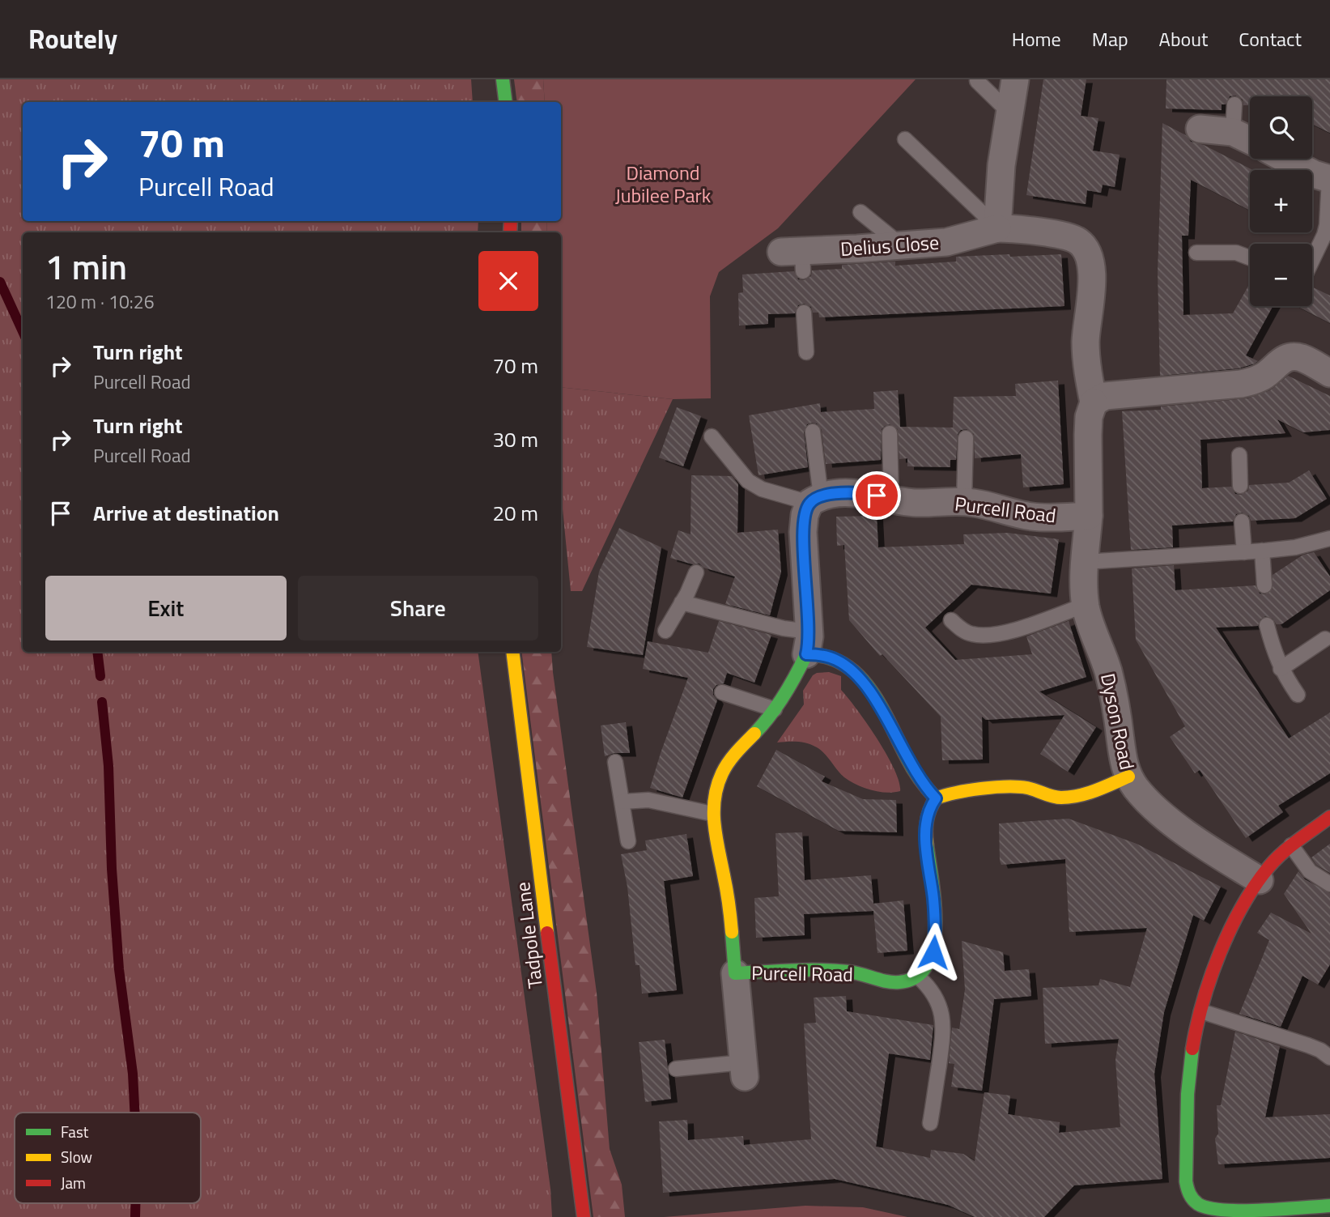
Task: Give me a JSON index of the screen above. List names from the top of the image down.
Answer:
{
  "streets": {
    "street": [
      "Delius Close",
      "Purcell Road",
      "Dyson Road",
      "Tadpole Lane"
    ]
  },
  "crossings": [
    ["Purcell Road", "Dyson Road"]
  ],
  "parks": ["Diamond Jubilee Park"],
  "legend": ["Fast", "Slow", "Jam"],
  "page": {
    "header": "Routely",
    "nav": [
      "Home",
      "Map",
      "About",
      "Contact"
    ],
    "map_buttons": ["+", "−"],
    "turn": ["70 m", "Purcell Road"],
    "heading": ["1 min", "120 m · 10:26"],
    "list": [
      {
        "name": "Turn right",
        "note": "Purcell Road",
        "value": "70 m"
      },
      {
        "name": "Turn right",
        "note": "Purcell Road",
        "value": "30 m"
      },
      {
        "name": "Arrive at destination",
        "value": "20 m"
      }
    ],
    "buttons": ["Exit", "Share"]
  }
}
